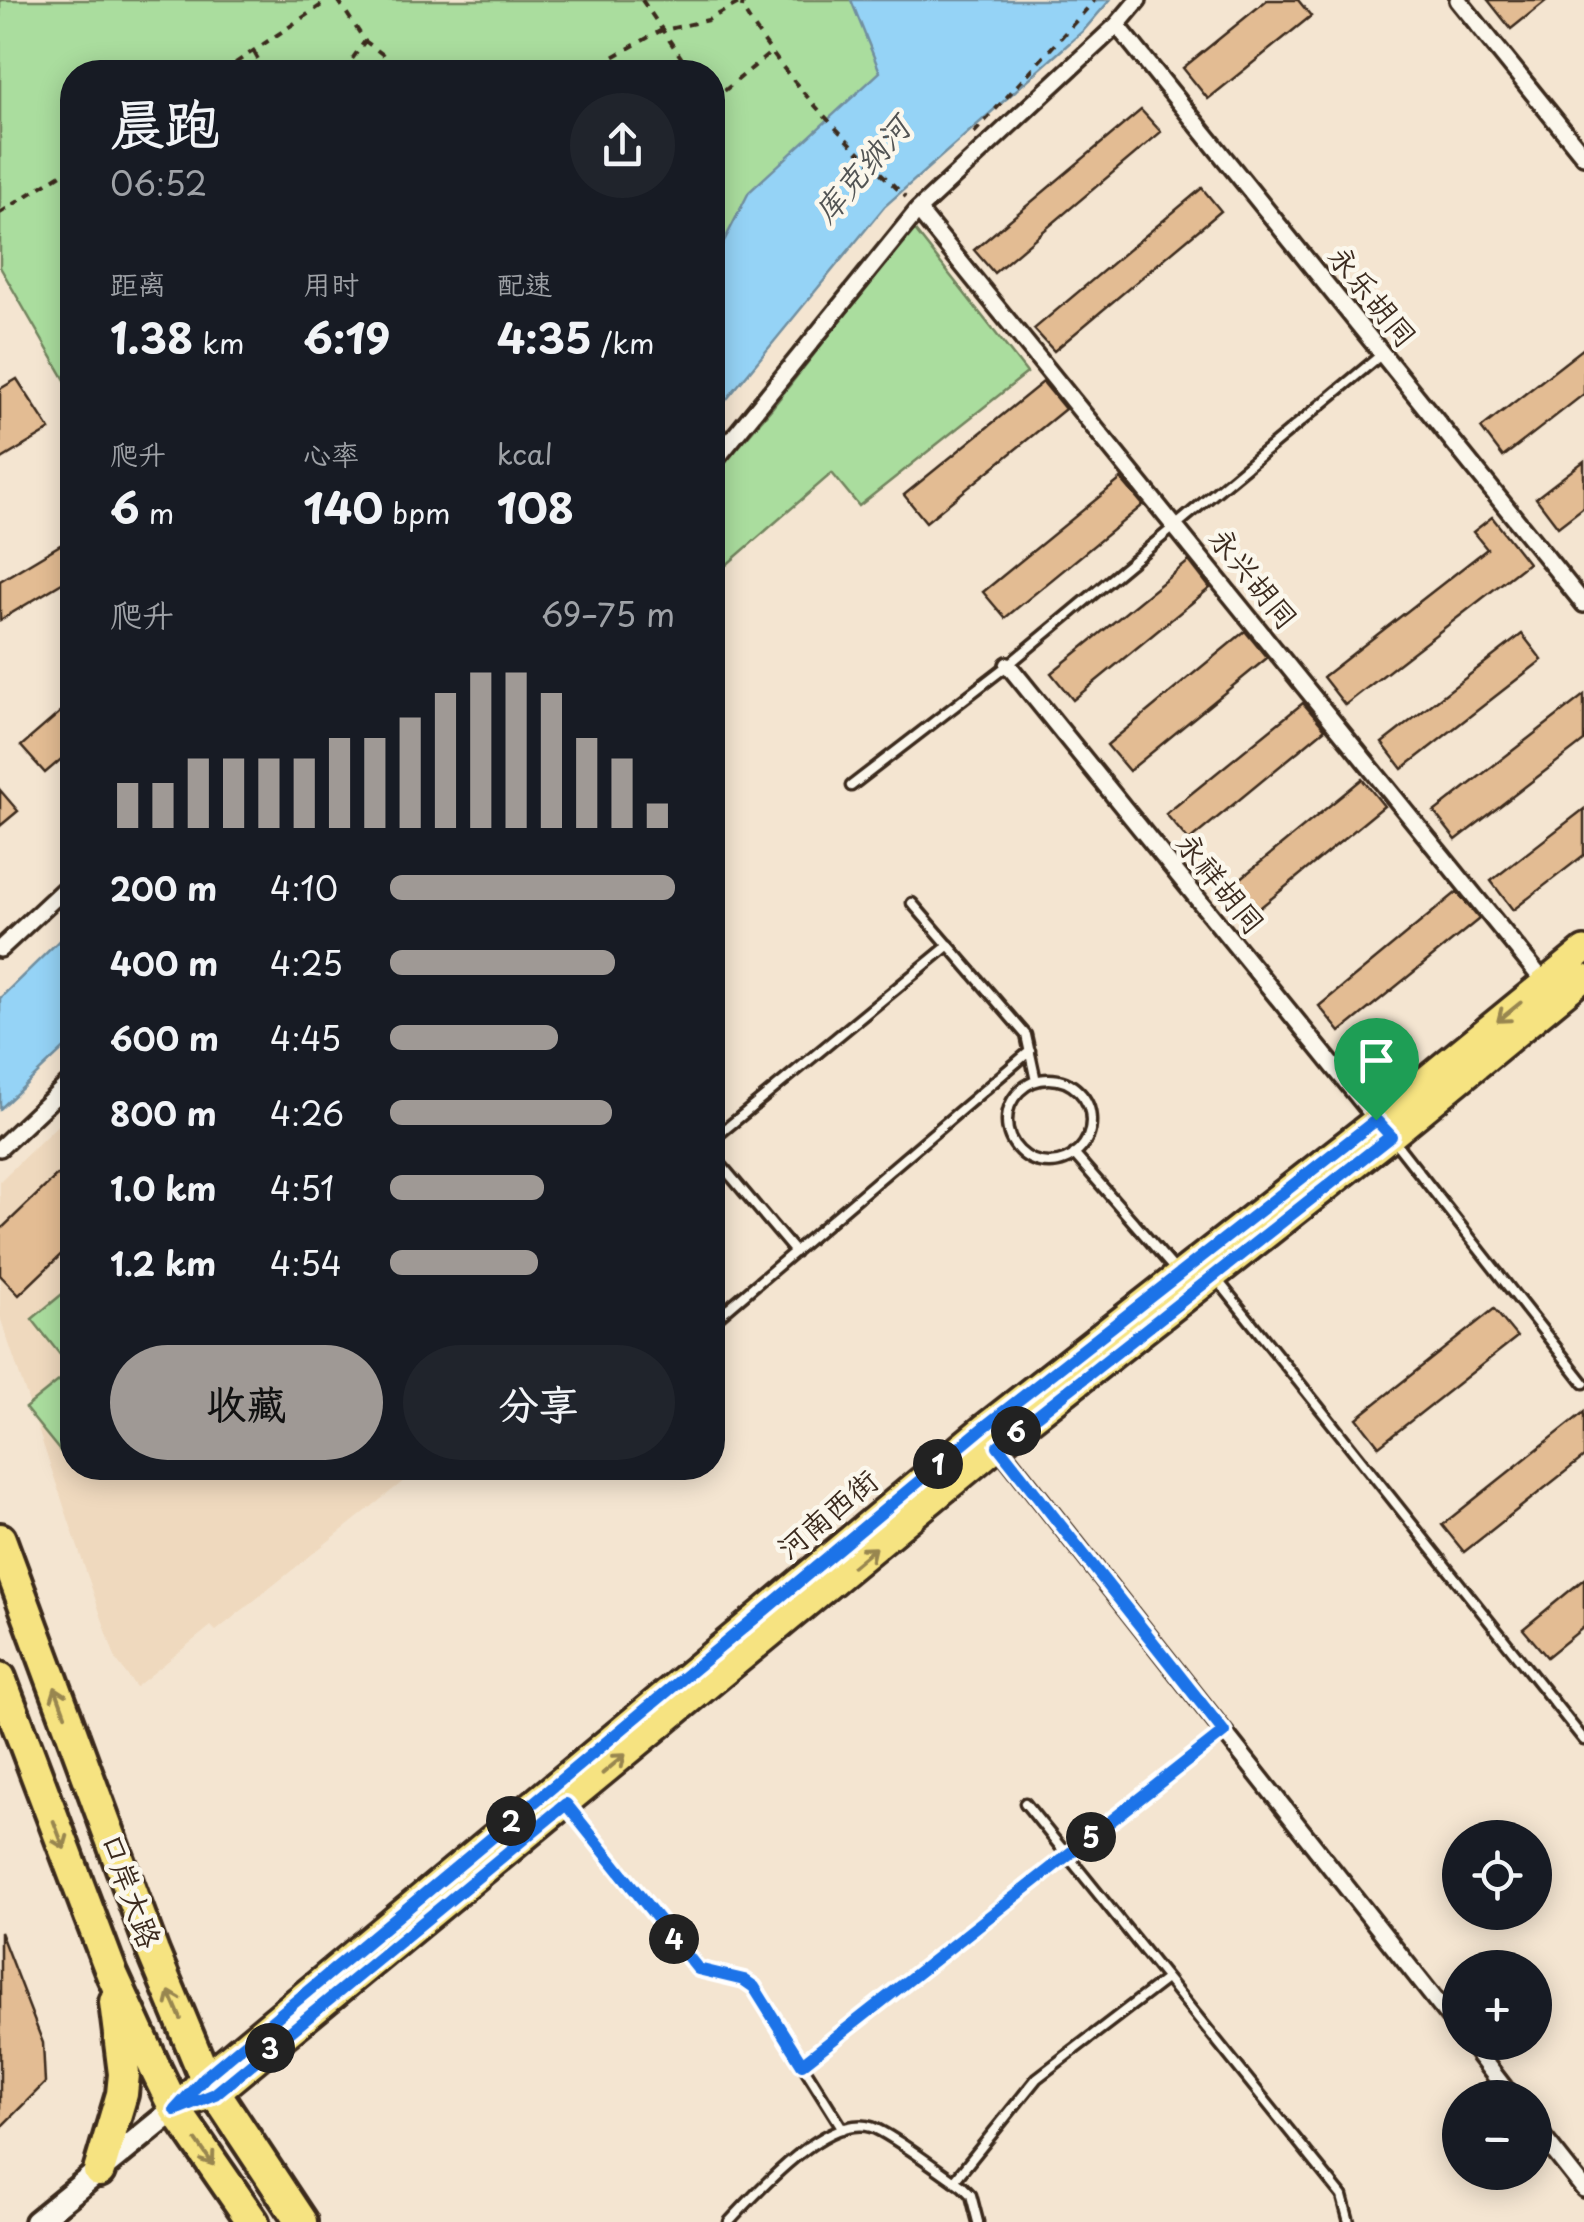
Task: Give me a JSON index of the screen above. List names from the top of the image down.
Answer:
{
  "streets": {
    "highway": ["口岸大路"],
    "main road": ["河南西街"],
    "street": ["永乐胡同", "永兴胡同", "永祥胡同"]
  },
  "crossings": [
    ["永兴胡同", "河南西街"],
    ["永祥胡同", "河南西街"],
    ["河南西街", "口岸大路"]
  ],
  "water": ["库克纳河"],
  "page": {
    "heading": ["晨跑", "06:52"],
    "stats": [
      ["距离", "1.38 km"],
      ["用时", "6:19"],
      ["配速", "4:35 /km"],
      ["爬升", "6 m"],
      ["心率", "140 bpm"],
      ["kcal", "108"]
    ],
    "chart": ["爬升", "69–75 m"],
    "list": [
      {
        "name": "200 m",
        "note": "4:10"
      },
      {
        "name": "400 m",
        "note": "4:25"
      },
      {
        "name": "600 m",
        "note": "4:45"
      },
      {
        "name": "800 m",
        "note": "4:26"
      },
      {
        "name": "1.0 km",
        "note": "4:51"
      },
      {
        "name": "1.2 km",
        "note": "4:54"
      }
    ],
    "buttons": ["收藏", "分享"],
    "pins": [
      "6",
      "1",
      "2",
      "5",
      "4",
      "3"
    ],
    "map_buttons": ["+", "−"]
  }
}
